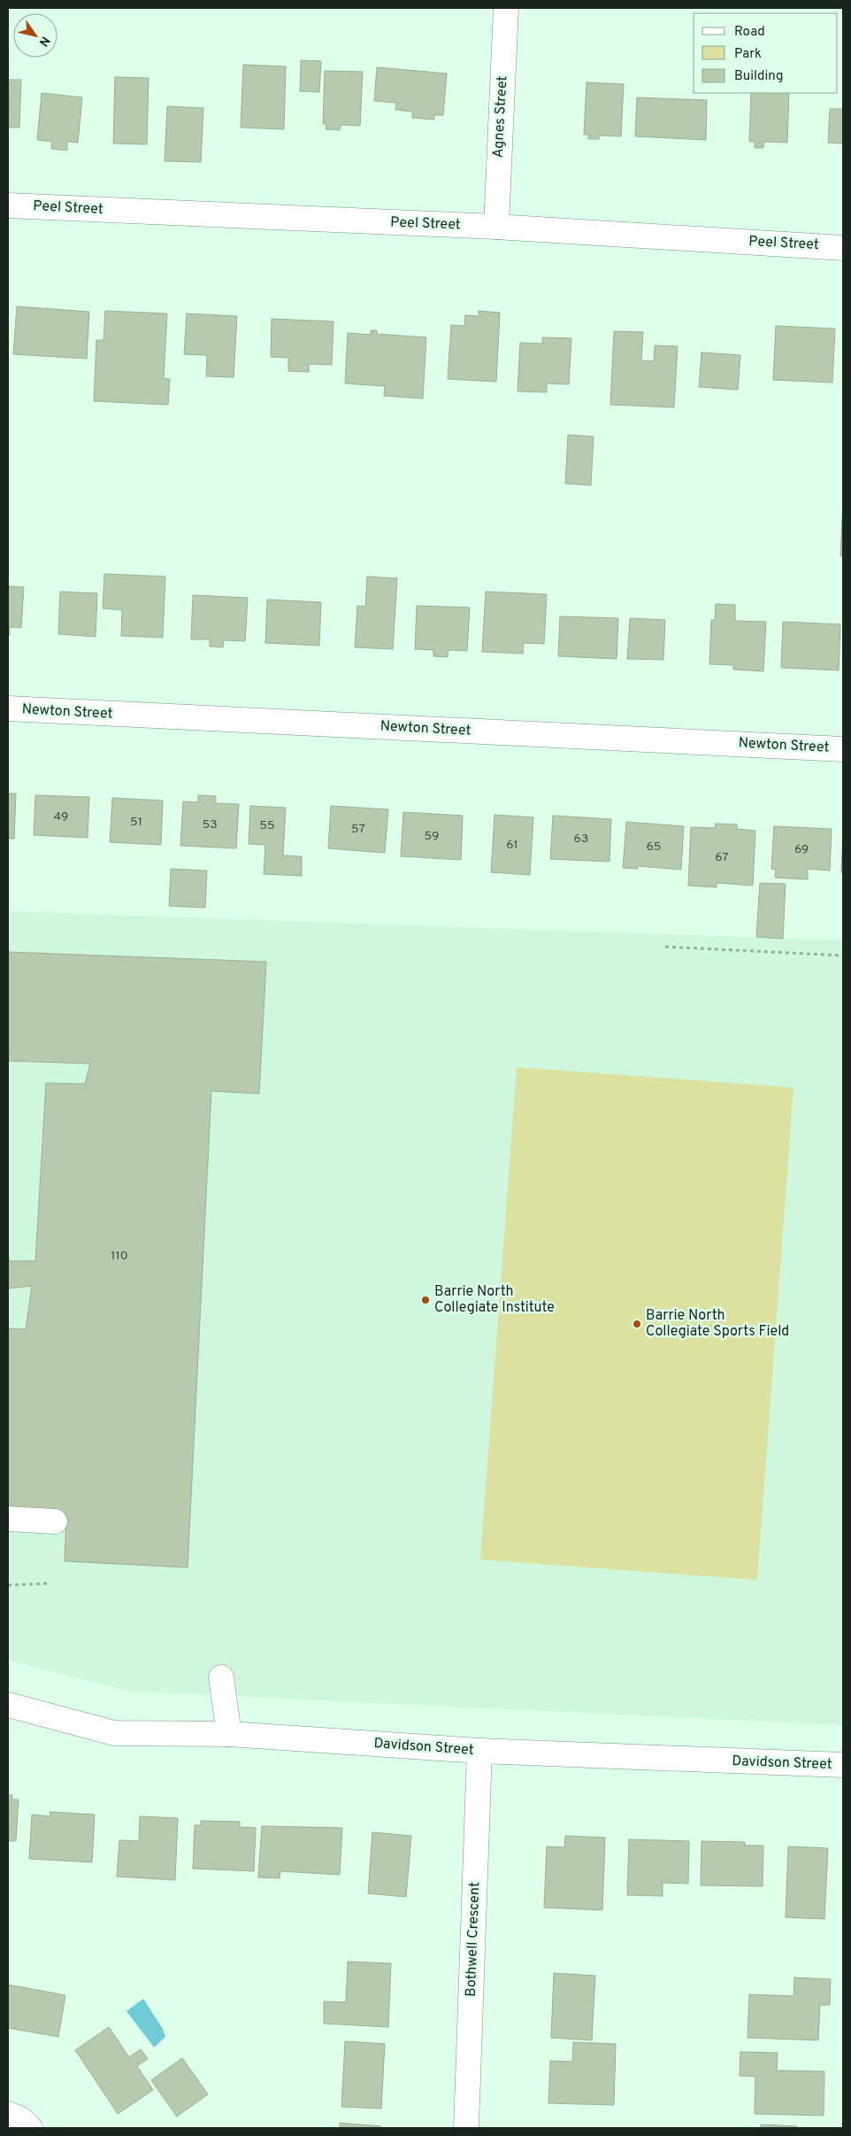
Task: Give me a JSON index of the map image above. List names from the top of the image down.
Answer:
{
  "streets": {
    "street": [
      "Agnes Street",
      "Peel Street",
      "Newton Street",
      "Davidson Street",
      "Bothwell Crescent"
    ]
  },
  "crossings": [
    ["Agnes Street", "Peel Street"],
    ["Davidson Street", "Bothwell Crescent"]
  ],
  "places": ["Barrie North Collegiate Institute", "Barrie North Collegiate Sports Field"],
  "house_numbers": [
    "49",
    "51",
    "53",
    "55",
    "57",
    "59",
    "63",
    "61",
    "65",
    "69",
    "67",
    "110"
  ],
  "legend": ["Road", "Park", "Building"],
  "north": "bottom right"
}
